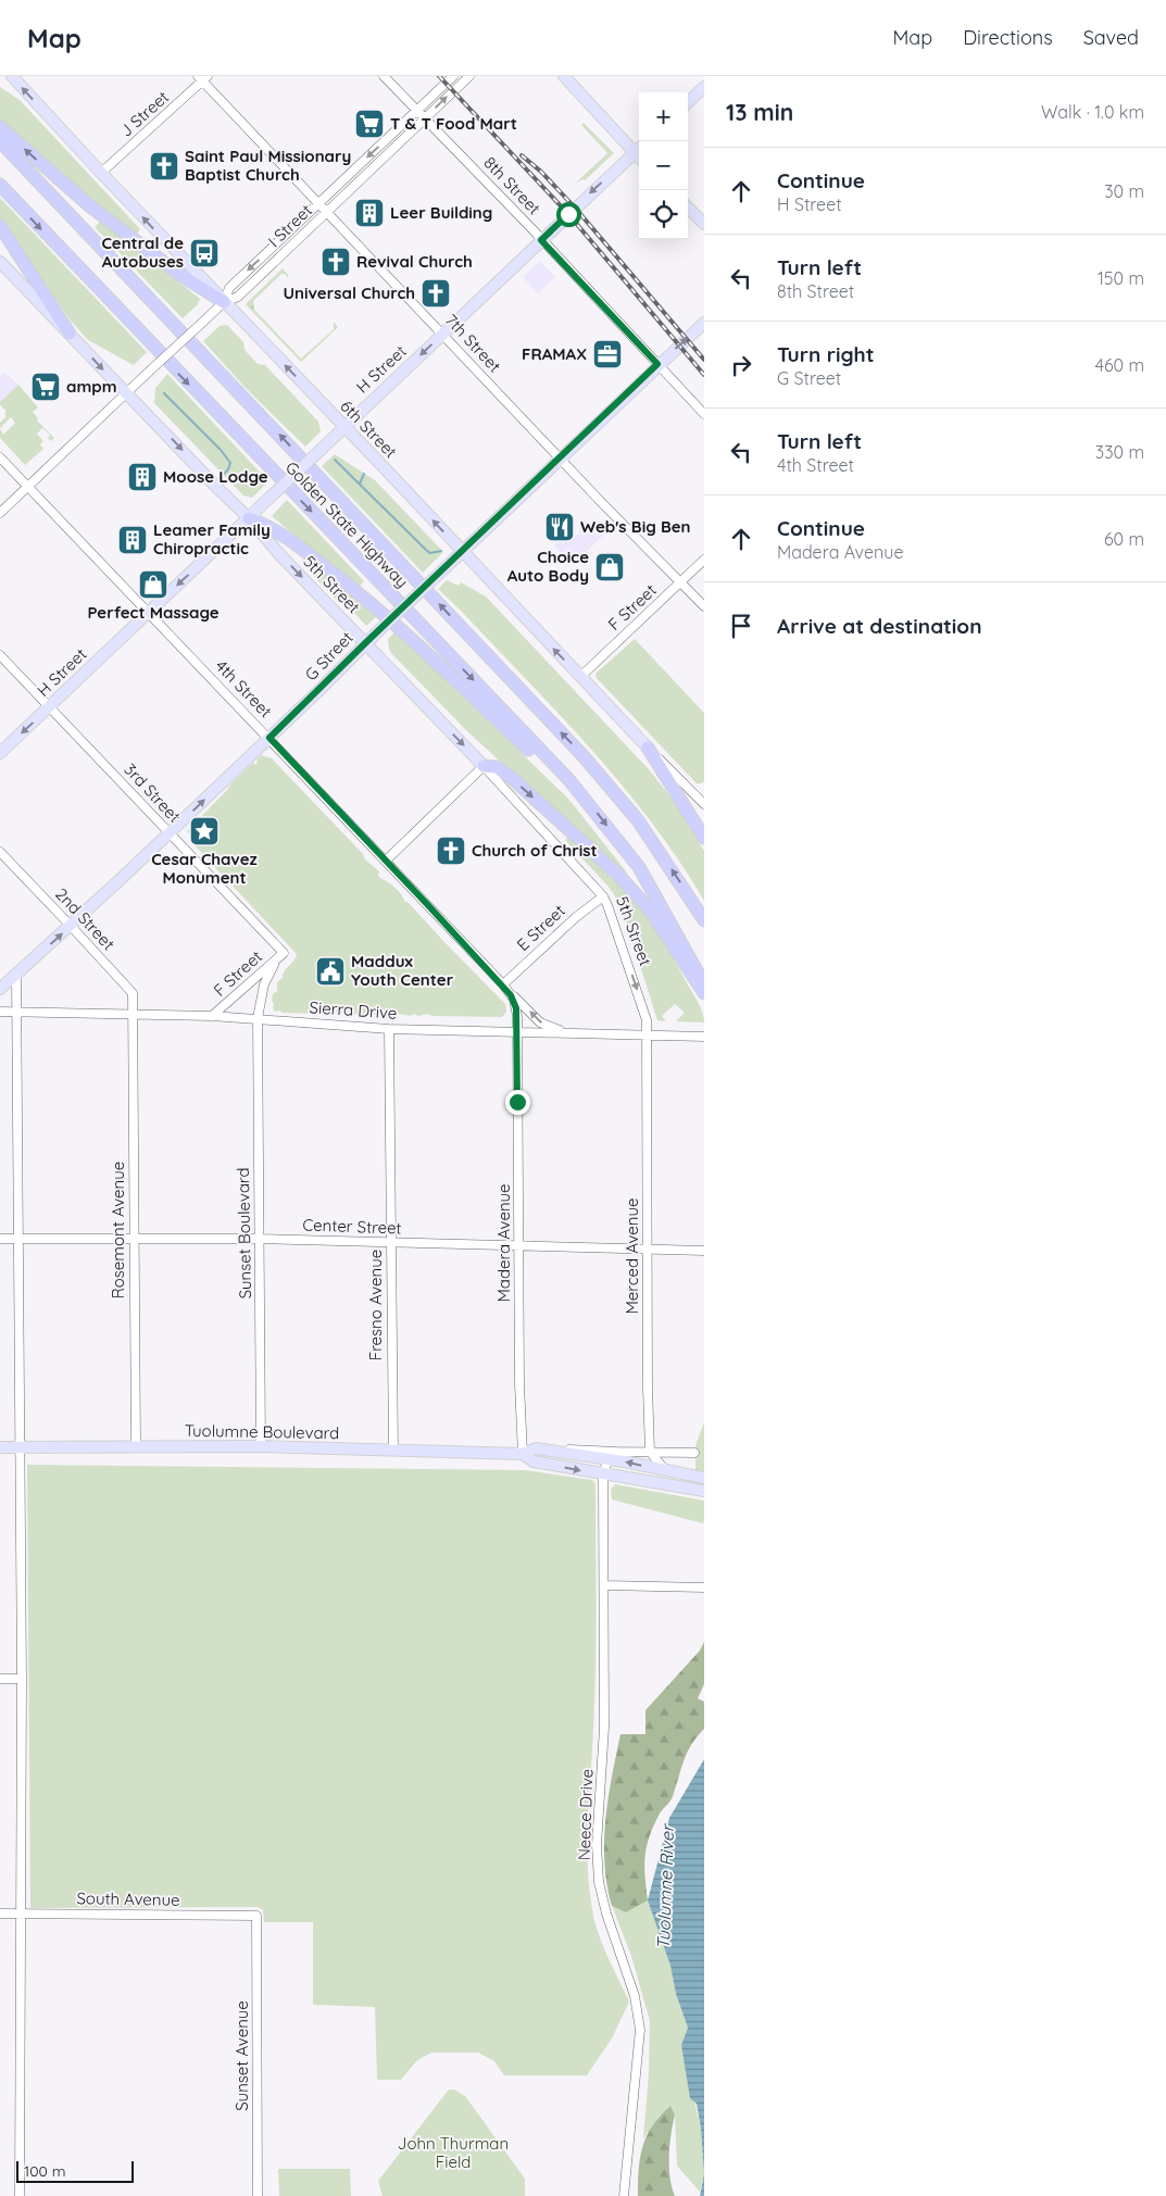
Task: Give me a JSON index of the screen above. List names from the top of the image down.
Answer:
{
  "streets": {
    "highway": ["Golden State Highway"],
    "main road": [
      "H Street",
      "6th Street",
      "5th Street",
      "G Street",
      "Tuolumne Boulevard"
    ],
    "street": [
      "J Street",
      "8th Street",
      "I Street",
      "7th Street",
      "F Street",
      "4th Street",
      "3rd Street",
      "2nd Street",
      "E Street",
      "Sierra Drive",
      "Center Street",
      "Rosemont Avenue",
      "Sunset Boulevard",
      "Madera Avenue",
      "Merced Avenue",
      "Fresno Avenue",
      "Neece Drive",
      "South Avenue",
      "Sunset Avenue"
    ]
  },
  "crossings": [
    ["J Street", "7th Street"],
    ["J Street", "6th Street"],
    ["8th Street", "I Street"],
    ["8th Street", "H Street"],
    ["8th Street", "G Street"],
    ["I Street", "7th Street"],
    ["I Street", "6th Street"],
    ["I Street", "5th Street"],
    ["I Street", "4th Street"],
    ["7th Street", "H Street"],
    ["7th Street", "F Street"],
    ["7th Street", "G Street"],
    ["H Street", "6th Street"],
    ["H Street", "5th Street"],
    ["H Street", "4th Street"],
    ["H Street", "3rd Street"],
    ["6th Street", "F Street"],
    ["6th Street", "G Street"],
    ["5th Street", "G Street"],
    ["5th Street", "E Street"],
    ["5th Street", "Sierra Drive"],
    ["5th Street", "Merced Avenue"],
    ["F Street", "3rd Street"],
    ["F Street", "Sierra Drive"],
    ["G Street", "4th Street"],
    ["G Street", "3rd Street"],
    ["G Street", "2nd Street"],
    ["4th Street", "E Street"],
    ["4th Street", "Sierra Drive"],
    ["4th Street", "Madera Avenue"],
    ["2nd Street", "Sierra Drive"],
    ["2nd Street", "Rosemont Avenue"],
    ["Sierra Drive", "Rosemont Avenue"],
    ["Sierra Drive", "Sunset Boulevard"],
    ["Sierra Drive", "Madera Avenue"],
    ["Sierra Drive", "Merced Avenue"],
    ["Sierra Drive", "Fresno Avenue"],
    ["Center Street", "Rosemont Avenue"],
    ["Center Street", "Sunset Boulevard"],
    ["Center Street", "Madera Avenue"],
    ["Center Street", "Merced Avenue"],
    ["Center Street", "Fresno Avenue"],
    ["Rosemont Avenue", "Tuolumne Boulevard"],
    ["Sunset Boulevard", "Tuolumne Boulevard"],
    ["Madera Avenue", "Tuolumne Boulevard"],
    ["Merced Avenue", "Tuolumne Boulevard"],
    ["Fresno Avenue", "Tuolumne Boulevard"],
    ["Tuolumne Boulevard", "Neece Drive"],
    ["South Avenue", "Sunset Avenue"]
  ],
  "one_way": ["H Street", "6th Street", "5th Street"],
  "water": ["Tuolumne River"],
  "parks": ["John Thurman Field"],
  "places": {
    "supermarket": ["T & T Food Mart", "ampm"],
    "church": [
      "Saint Paul Missionary Baptist Church",
      "Revival Church",
      "Universal Church",
      "Church of Christ"
    ],
    "building": ["Leer Building", "Moose Lodge", "Leamer Family Chiropractic"],
    "bus stop": ["Central de Autobuses"],
    "office": ["FRAMAX"],
    "restaurant": ["Web's Big Ben"],
    "shop": ["Choice Auto Body", "Perfect Massage"],
    "place": ["Cesar Chavez Monument"],
    "public building": ["Maddux Youth Center"]
  },
  "scale_bar": "100 m",
  "page": {
    "header": "Map",
    "nav": ["Map", "Directions", "Saved"],
    "heading": ["13 min", "Walk · 1.0 km"],
    "map_buttons": ["+", "−"],
    "list": [
      ["Continue", "H Street", "30 m"],
      ["Turn left", "8th Street", "150 m"],
      ["Turn right", "G Street", "460 m"],
      ["Turn left", "4th Street", "330 m"],
      ["Continue", "Madera Avenue", "60 m"],
      "Arrive at destination"
    ],
    "scale": "100 m"
  }
}
